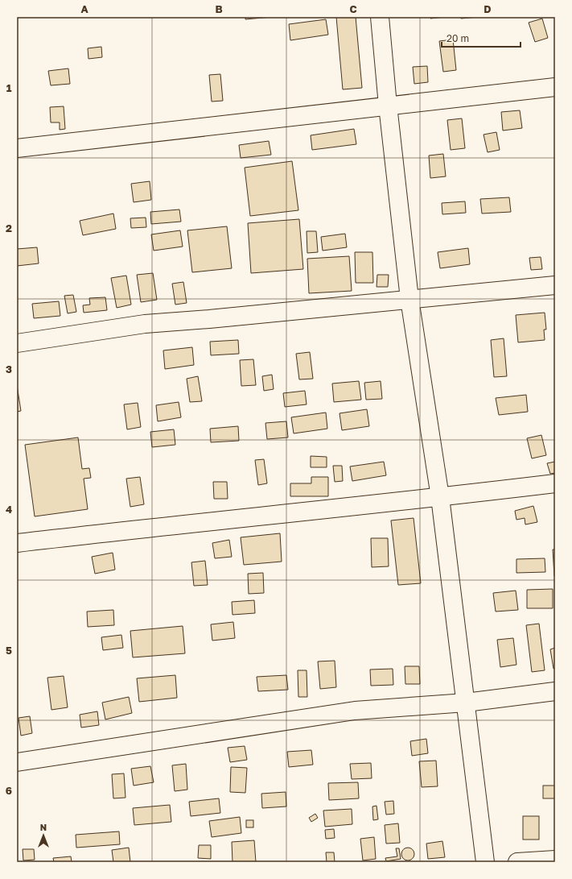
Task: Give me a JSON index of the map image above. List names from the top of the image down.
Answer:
{
  "scale_bar": "20 m",
  "north": "top",
  "grid": {
    "columns": [
      "A",
      "B",
      "C",
      "D"
    ],
    "rows": [
      "1",
      "2",
      "3",
      "4",
      "5",
      "6"
    ]
  }
}
